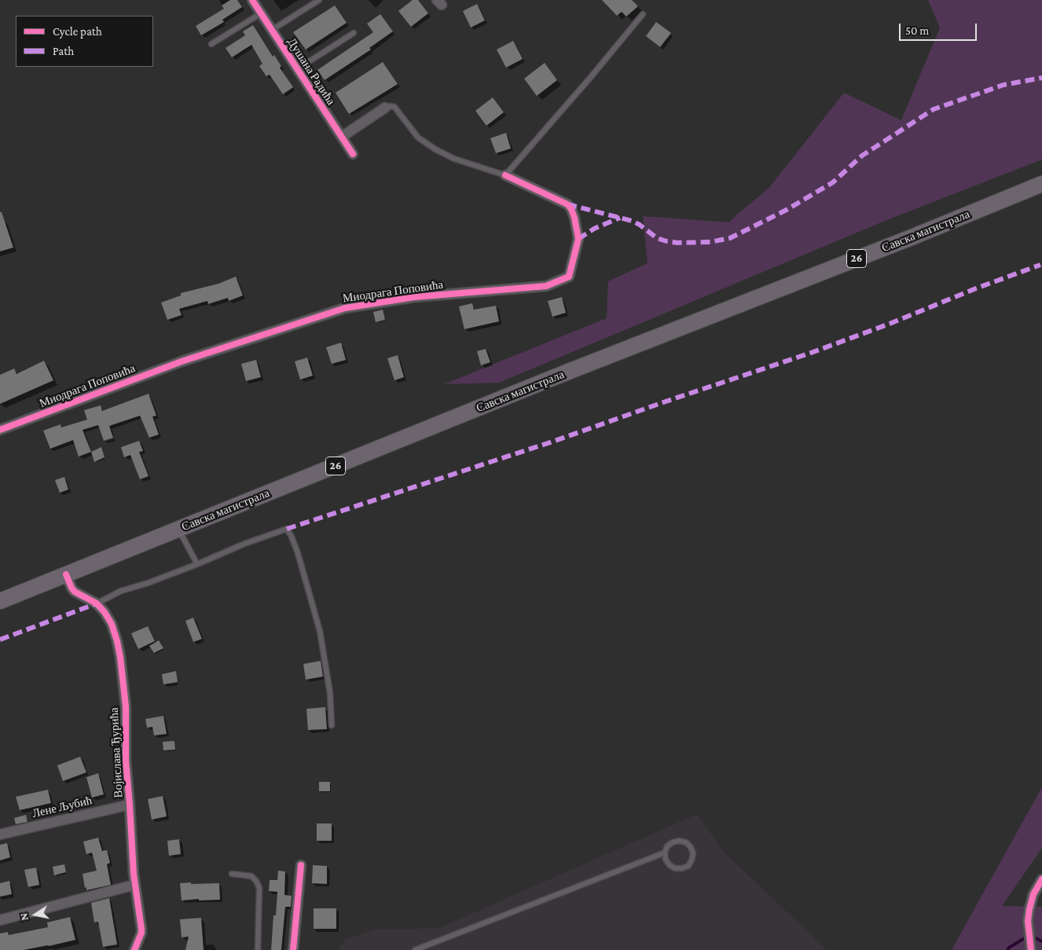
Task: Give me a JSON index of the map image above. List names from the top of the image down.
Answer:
{
  "streets": {
    "main road": ["Савска магистрала", "26"],
    "street": [
      "Душана Радића",
      "Миодрага Поповића",
      "Војислава Ђурића",
      "Лене Љубић"
    ]
  },
  "crossings": [
    ["Савска магистрала", "Војислава Ђурића"],
    ["Војислава Ђурића", "Лене Љубић"]
  ],
  "legend": ["Cycle path", "Path"],
  "scale_bar": "50 m",
  "north": "left"
}
